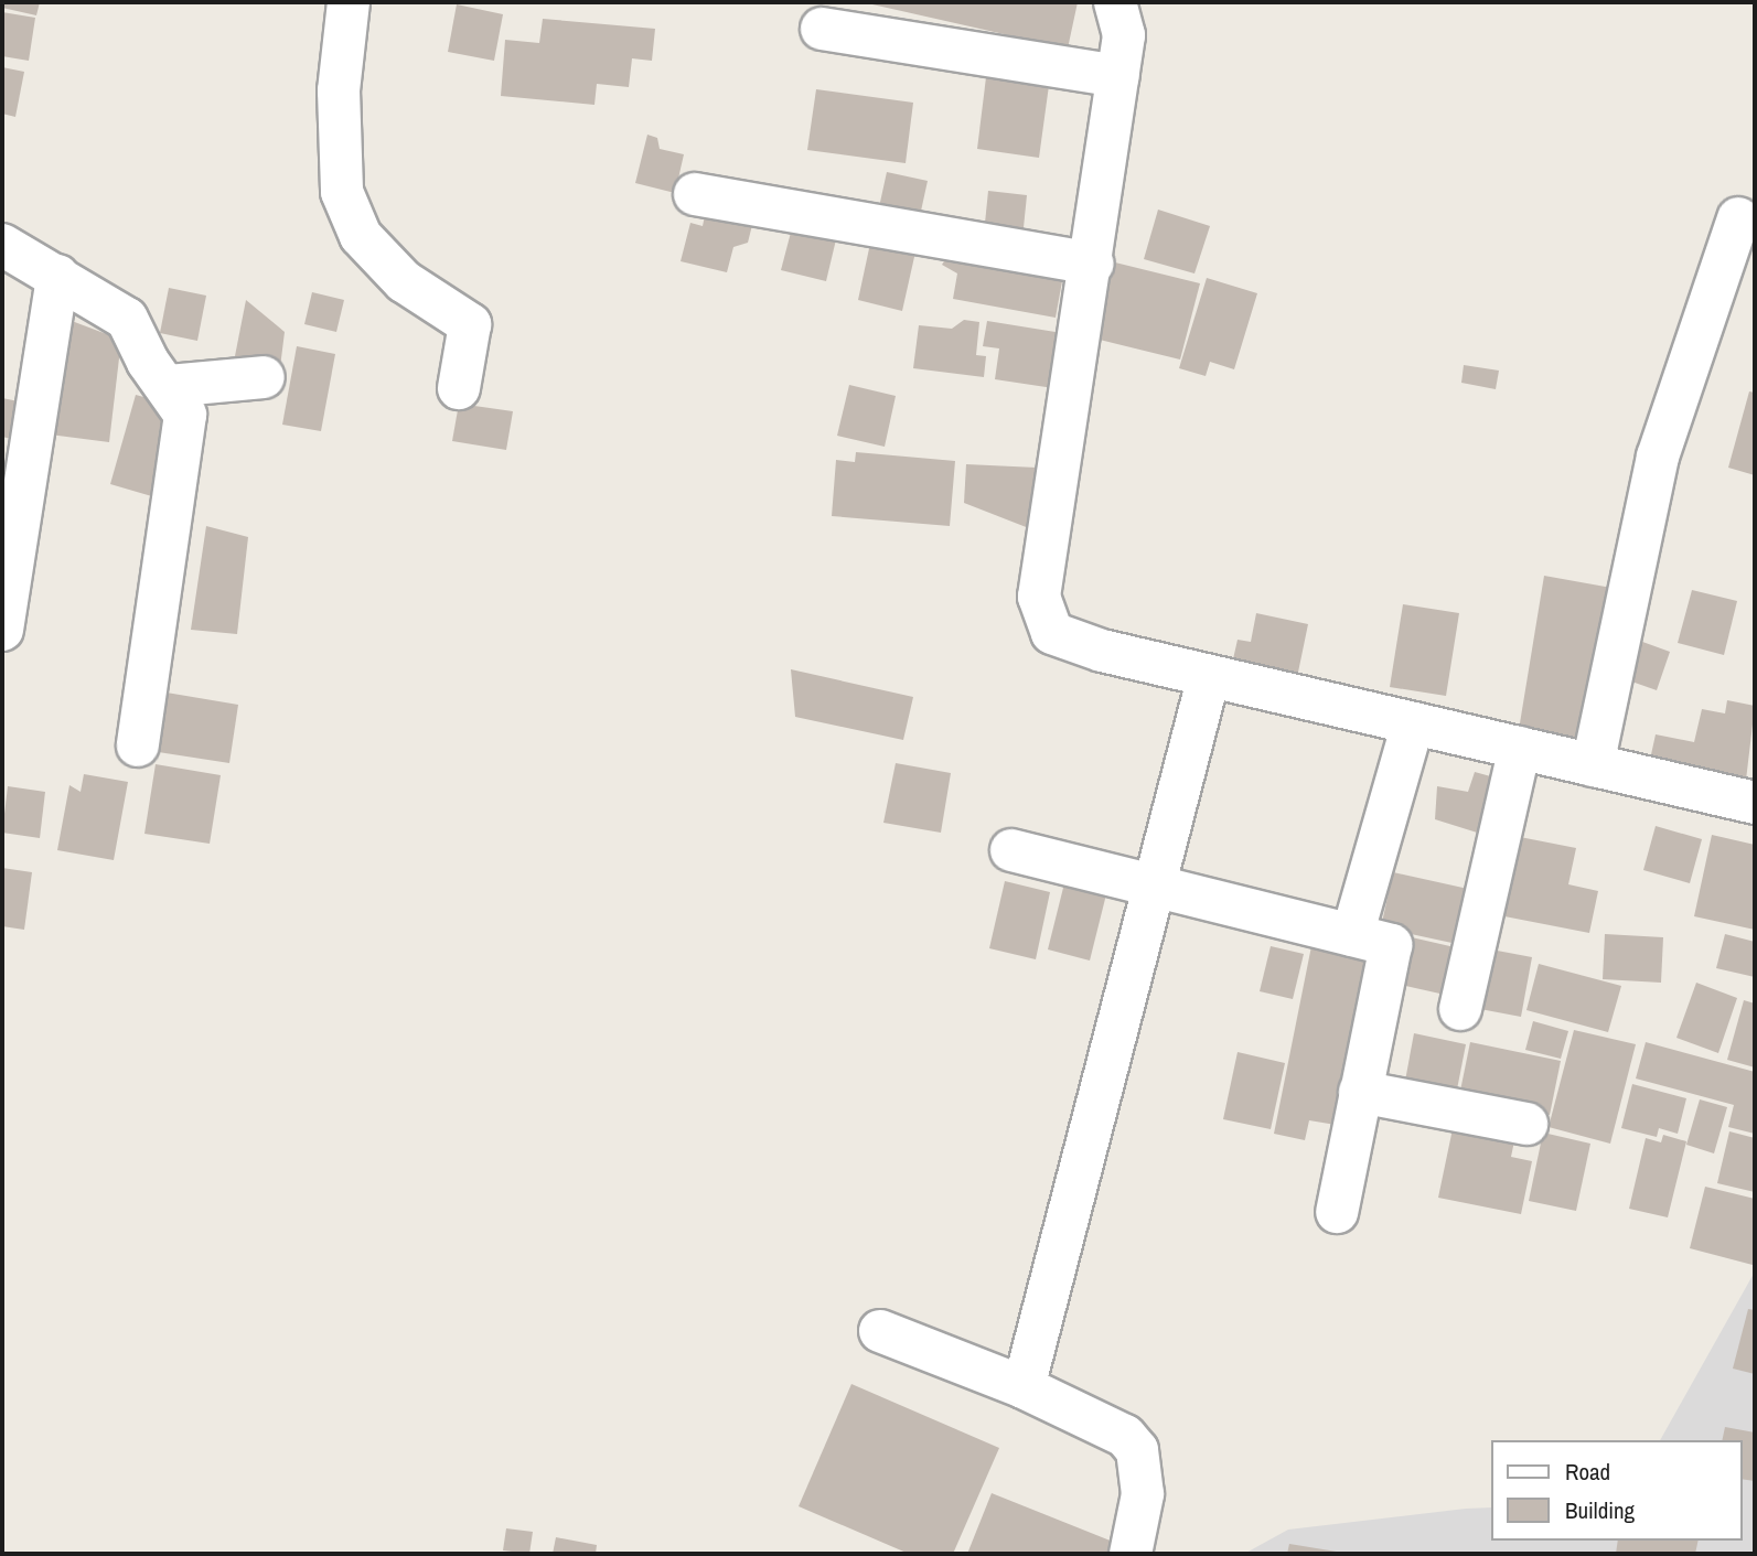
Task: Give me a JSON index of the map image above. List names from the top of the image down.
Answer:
{
  "legend": ["Road", "Building"]
}
